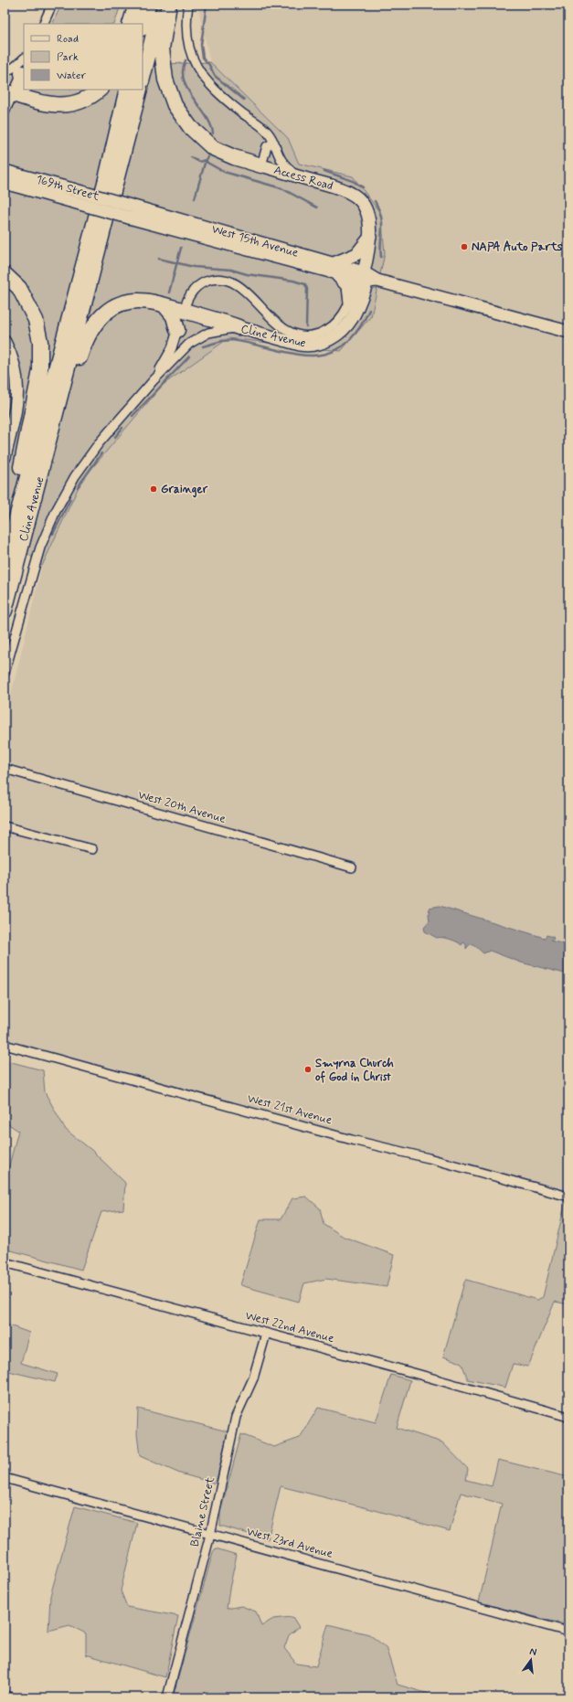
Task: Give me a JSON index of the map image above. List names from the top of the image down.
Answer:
{
  "streets": {
    "highway": ["Cline Avenue"],
    "main road": ["Access Road", "169th Street", "West 15th Avenue"],
    "street": [
      "West 20th Avenue",
      "West 21st Avenue",
      "West 22nd Avenue",
      "Blaine Street",
      "West 23rd Avenue"
    ]
  },
  "crossings": [
    ["Access Road", "West 15th Avenue"],
    ["Access Road", "Cline Avenue"],
    ["169th Street", "West 15th Avenue"],
    ["West 15th Avenue", "Cline Avenue"],
    ["West 22nd Avenue", "Blaine Street"],
    ["Blaine Street", "West 23rd Avenue"]
  ],
  "places": ["NAPA Auto Parts", "Grainger", "Smyrna Church of God in Christ"],
  "legend": ["Road", "Park", "Water"],
  "north": "top"
}
